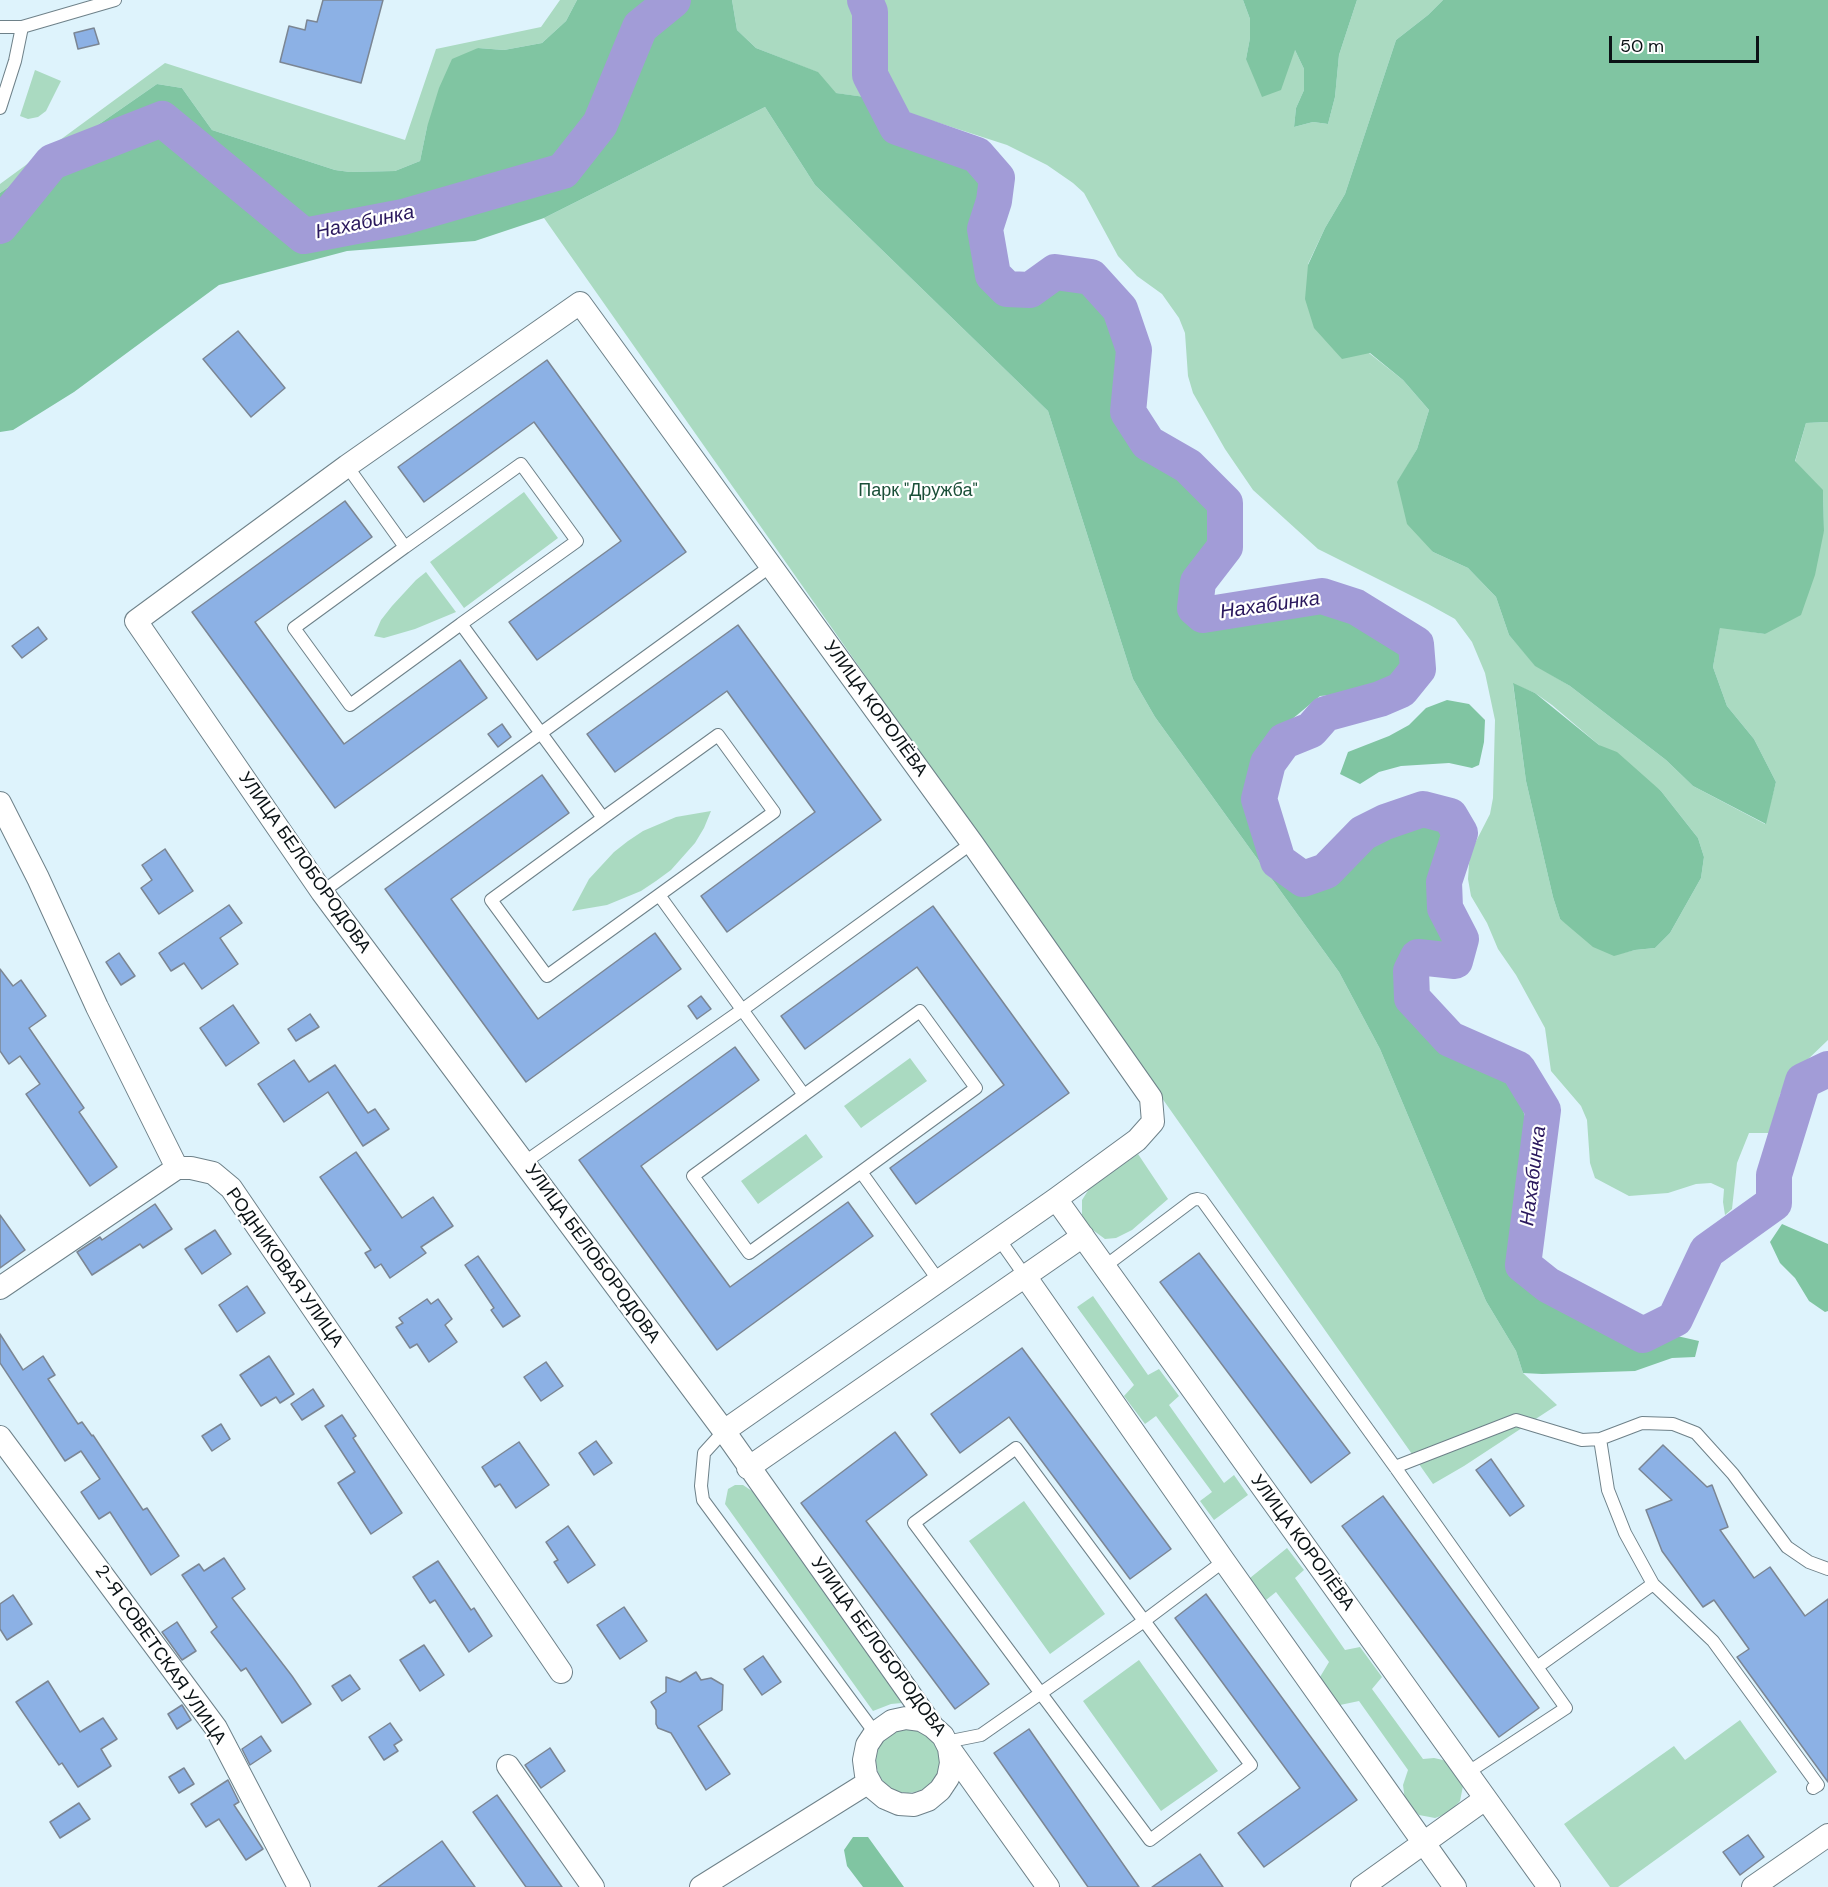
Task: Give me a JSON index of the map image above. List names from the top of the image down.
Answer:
{
  "streets": {
    "street": [
      "УЛИЦА КОРОЛЁВА",
      "УЛИЦА БЕЛОБОРОДОВА",
      "РОДНИКОВАЯ УЛИЦА",
      "2-Я СОВЕТСКАЯ УЛИЦА"
    ]
  },
  "crossings": [
    ["УЛИЦА КОРОЛЁВА", "УЛИЦА БЕЛОБОРОДОВА"]
  ],
  "water": ["Нахабинка"],
  "parks": ["Парк \"Дружба\""],
  "scale_bar": "50 m"
}
